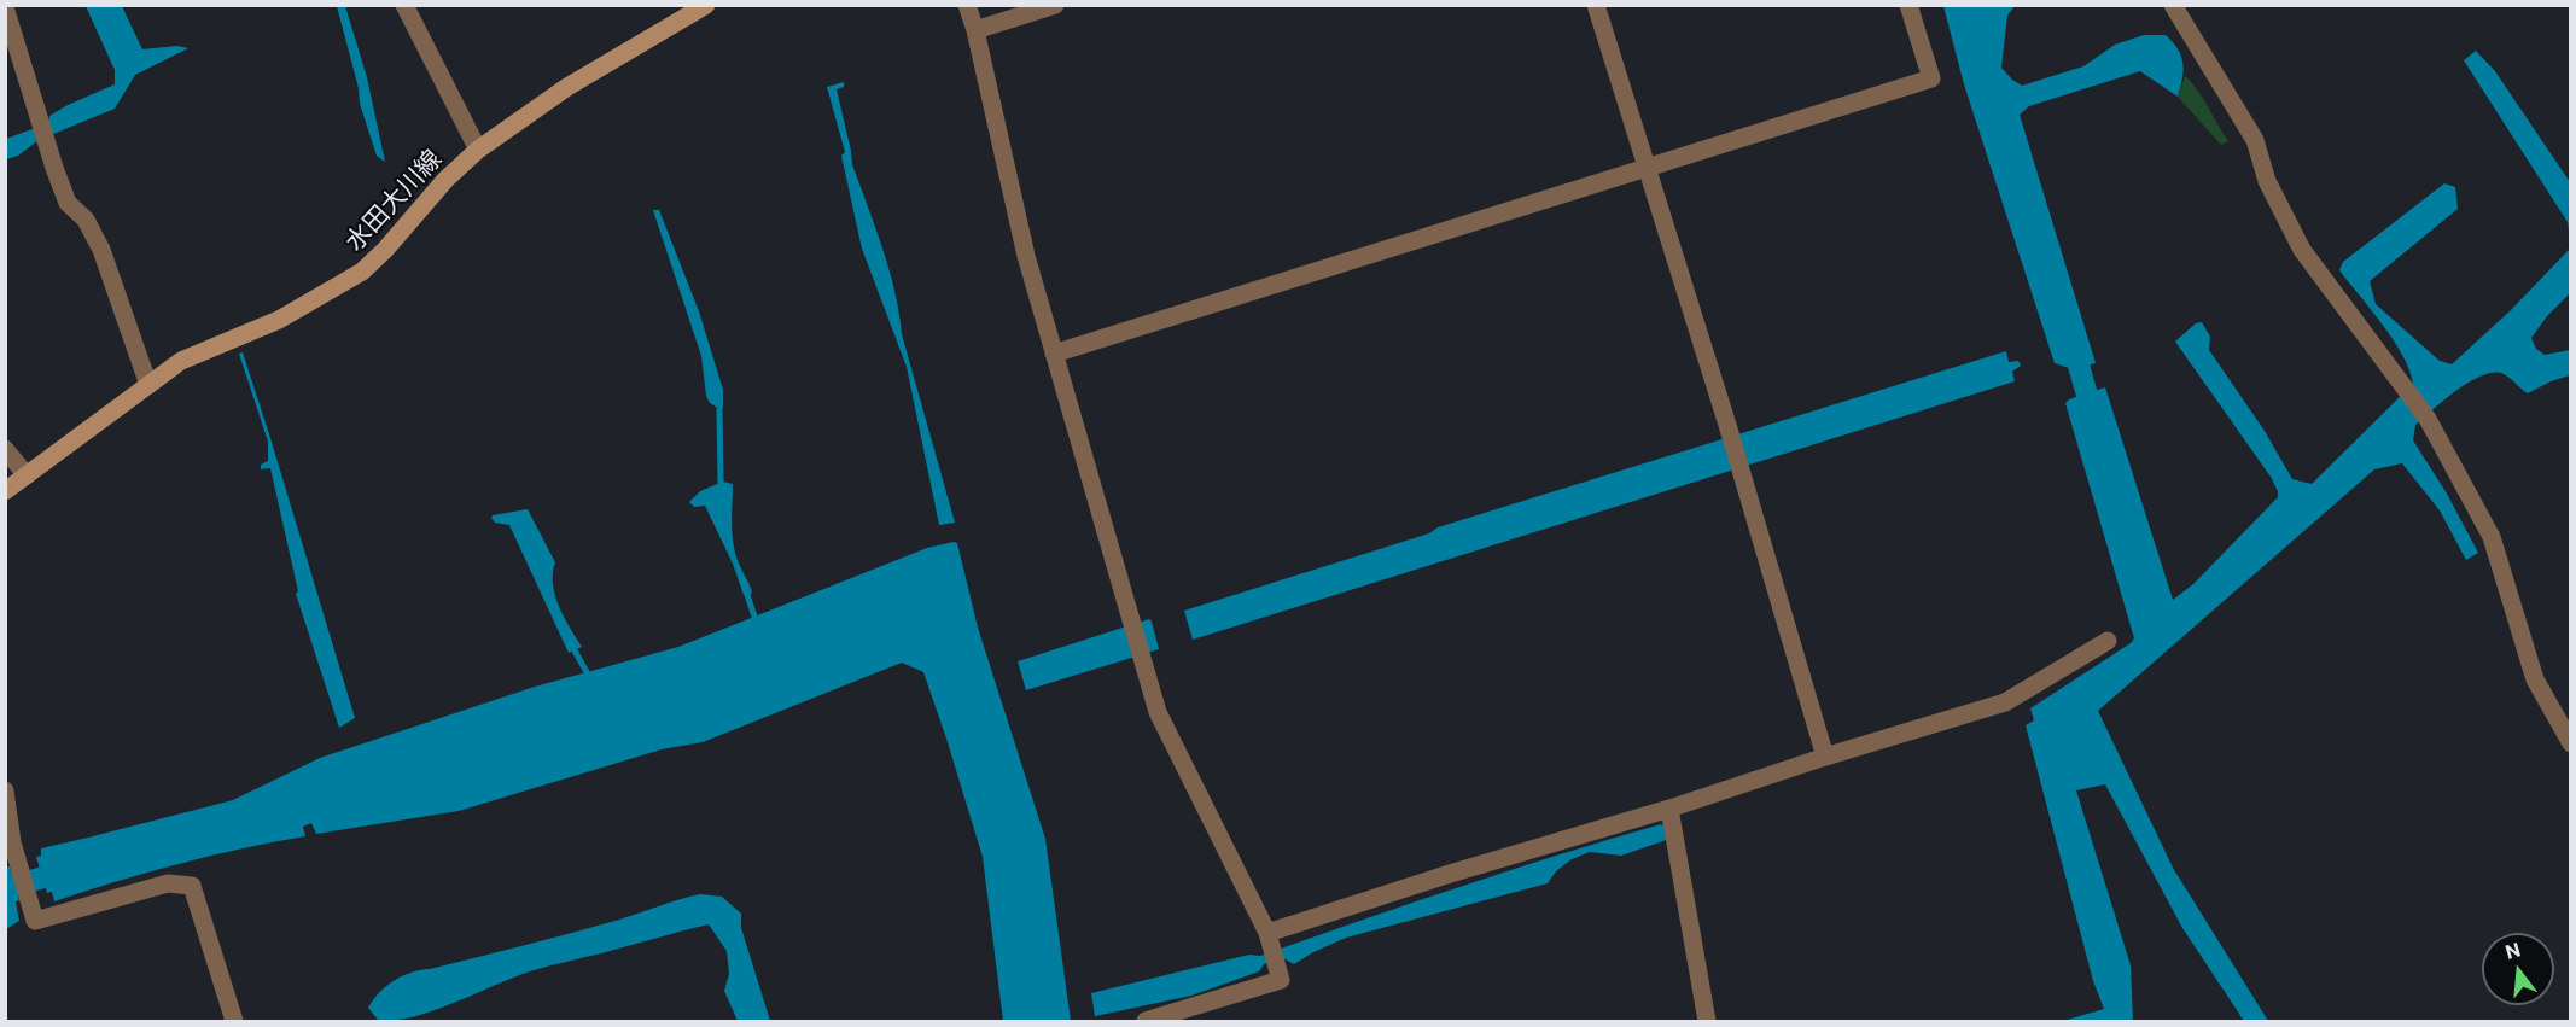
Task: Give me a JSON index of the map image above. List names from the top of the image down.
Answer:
{
  "streets": {
    "main road": ["水田大川線"]
  },
  "north": "top"
}
